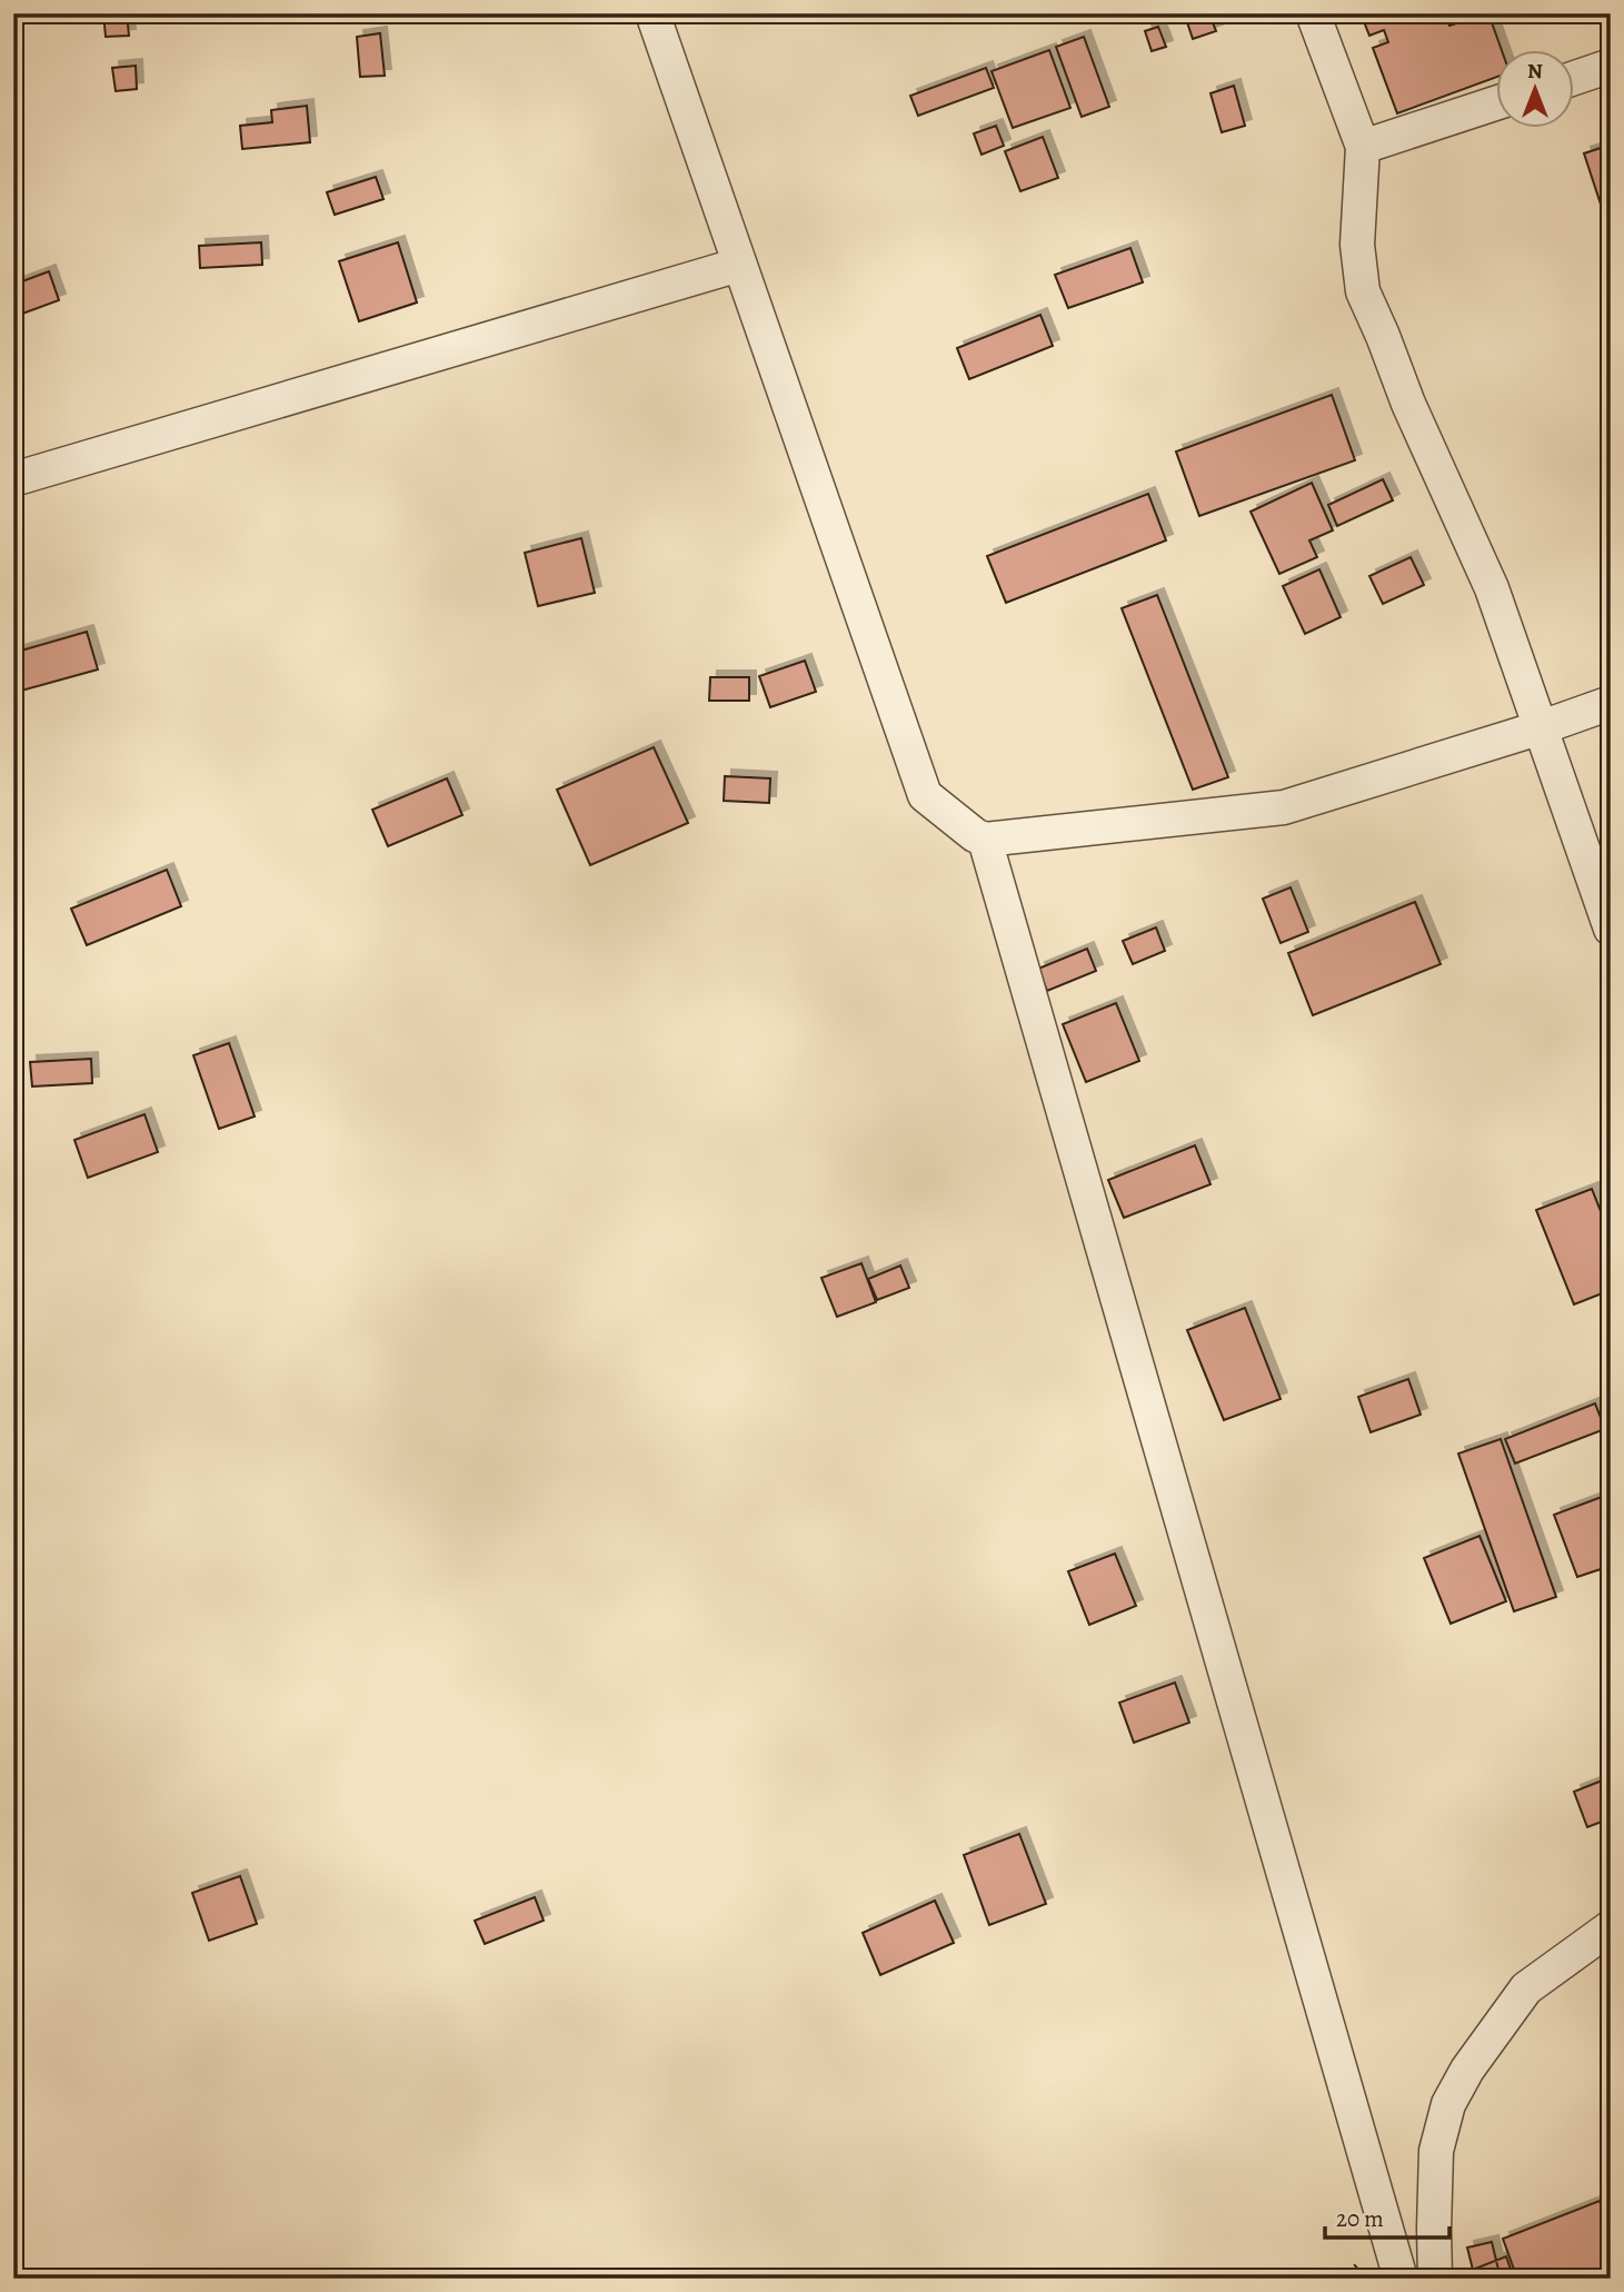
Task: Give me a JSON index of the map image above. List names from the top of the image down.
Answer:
{
  "scale_bar": "20 m",
  "north": "top"
}
